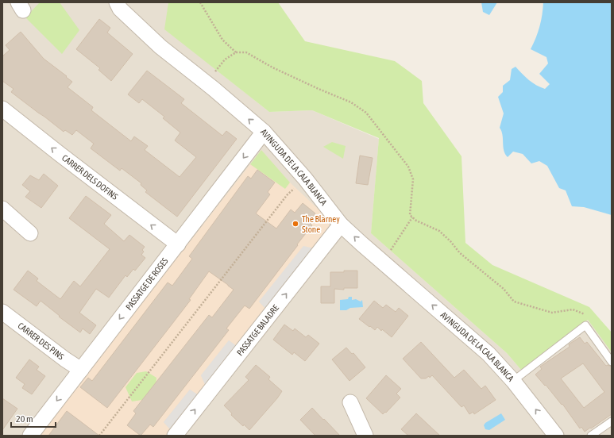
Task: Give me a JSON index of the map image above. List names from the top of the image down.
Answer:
{
  "streets": {
    "street": [
      "AVINGUDA DE LA CALA BLANCA",
      "CARRER DELS DOFINS",
      "PASSATGE DE ROSES",
      "PASSATGE BALADRE",
      "CARRER DES PINS"
    ]
  },
  "crossings": [
    ["AVINGUDA DE LA CALA BLANCA", "PASSATGE DE ROSES"],
    ["AVINGUDA DE LA CALA BLANCA", "PASSATGE BALADRE"],
    ["CARRER DELS DOFINS", "PASSATGE DE ROSES"],
    ["PASSATGE DE ROSES", "CARRER DES PINS"]
  ],
  "one_way": [
    "AVINGUDA DE LA CALA BLANCA",
    "CARRER DELS DOFINS",
    "PASSATGE DE ROSES",
    "PASSATGE BALADRE"
  ],
  "places": ["The Blarney Stone"],
  "scale_bar": "20 m"
}
